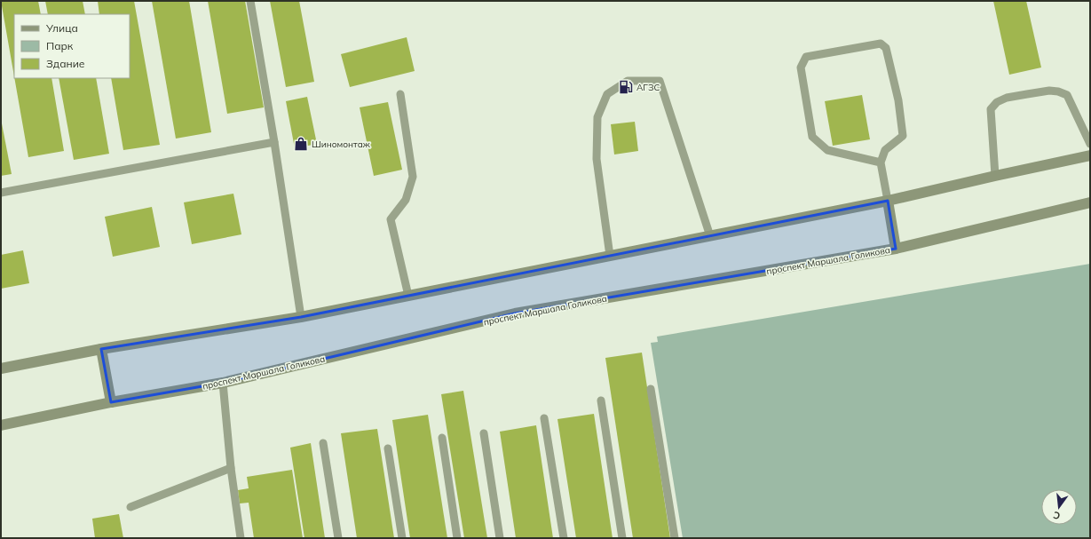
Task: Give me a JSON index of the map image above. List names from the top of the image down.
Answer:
{
  "streets": {
    "main road": ["проспект Маршала Голикова"]
  },
  "places": {
    "fuel station": ["АГЗС"],
    "shop": ["Шиномонтаж"]
  },
  "legend": ["Улица", "Парк", "Здание"],
  "north": "bottom"
}
